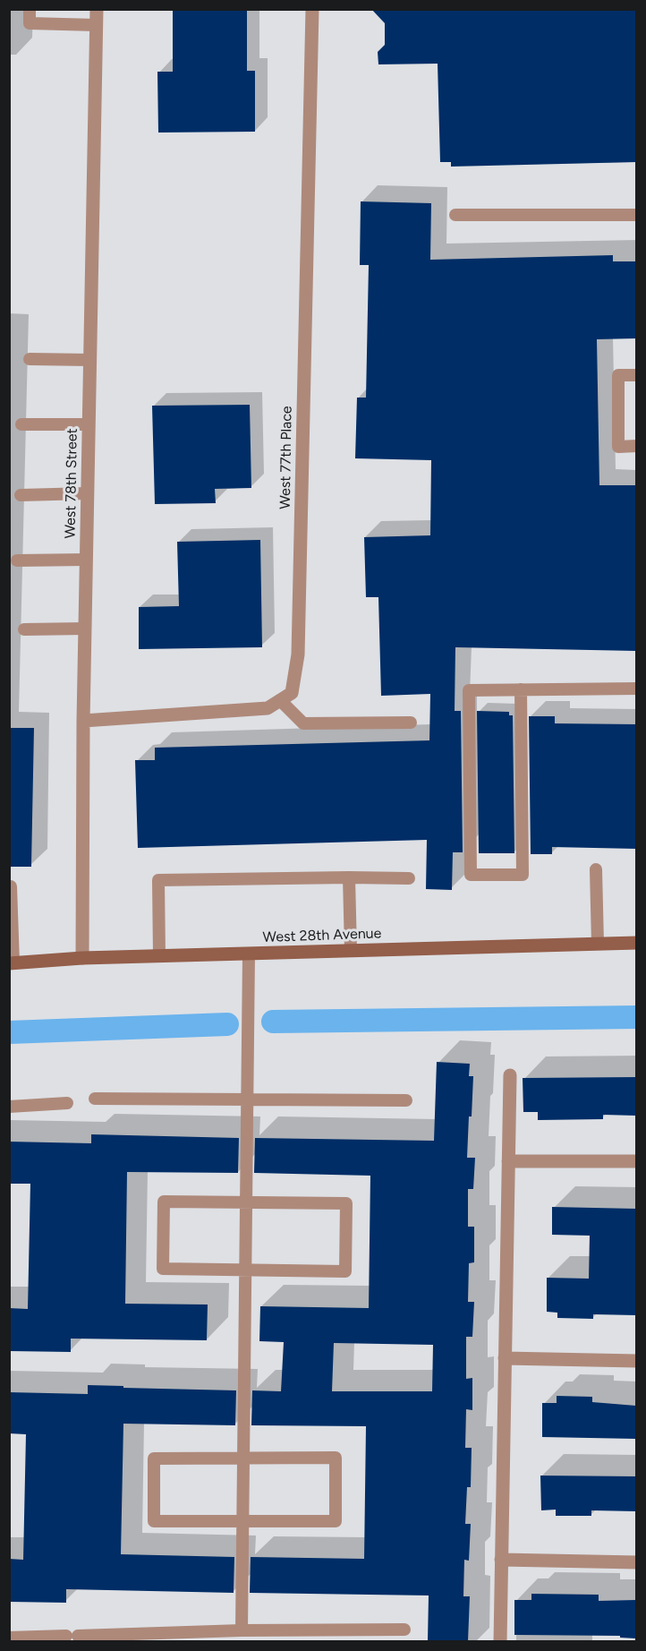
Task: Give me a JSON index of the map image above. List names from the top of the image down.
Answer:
{
  "streets": {
    "main road": ["West 28th Avenue"],
    "street": ["West 77th Place", "West 78th Street"]
  },
  "crossings": [
    ["West 78th Street", "West 28th Avenue"]
  ]
}
